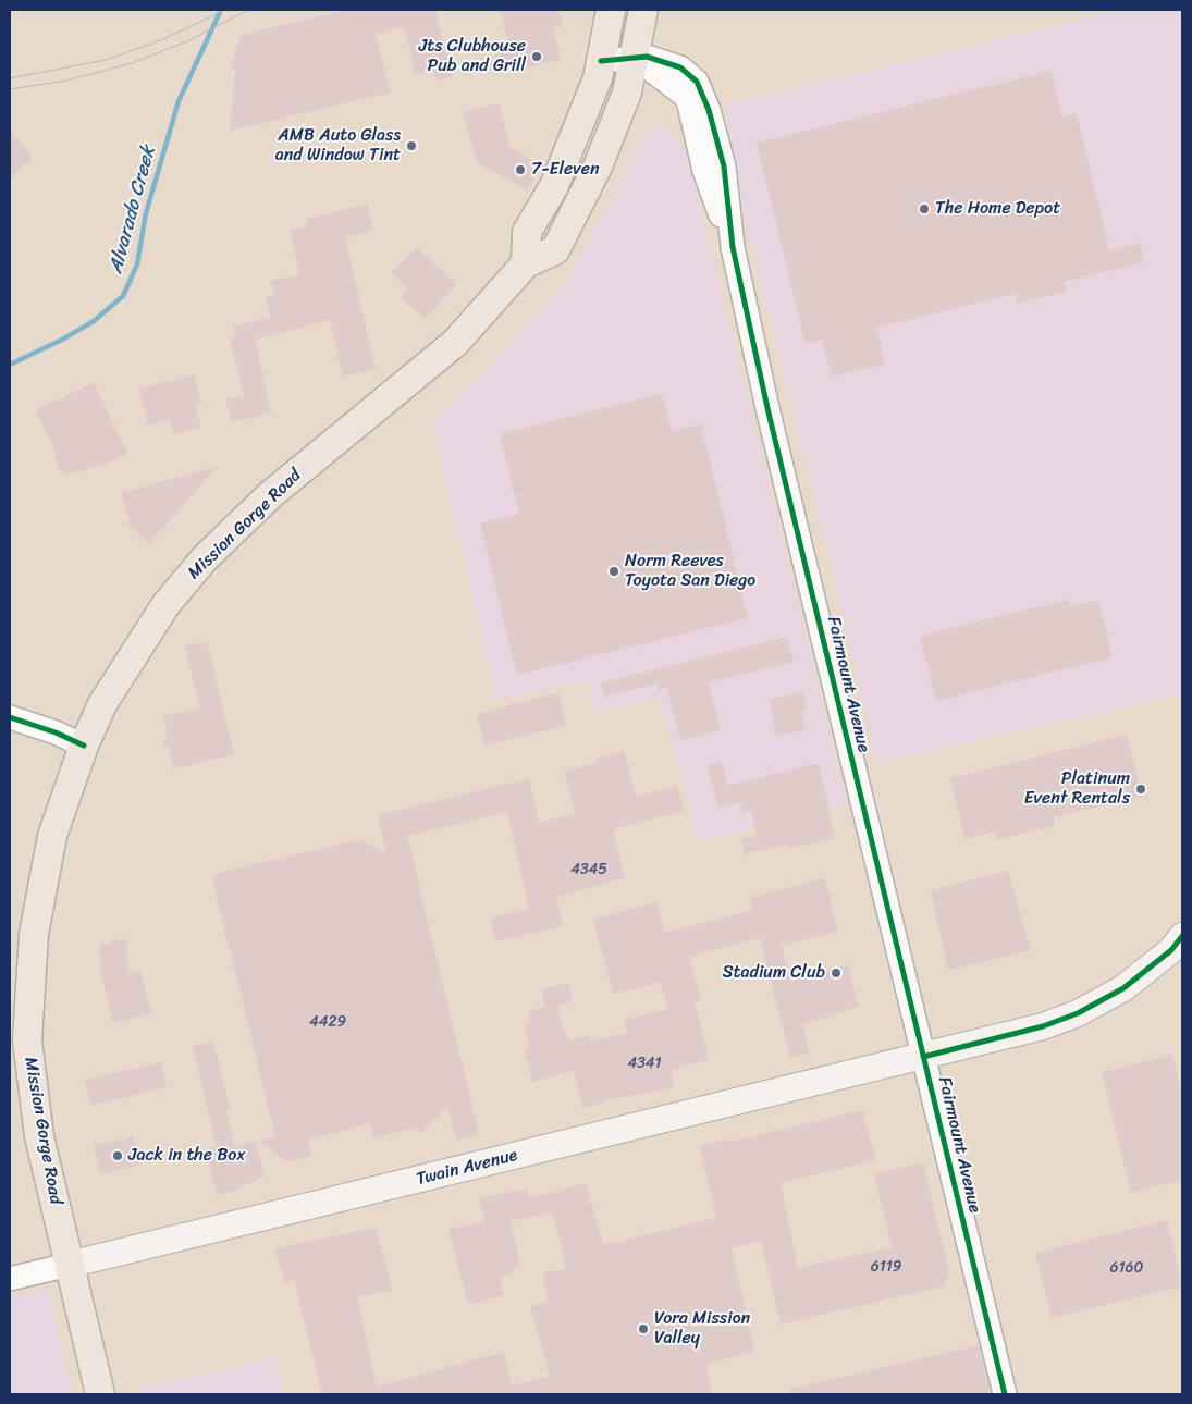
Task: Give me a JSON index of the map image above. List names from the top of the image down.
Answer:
{
  "streets": {
    "main road": ["Mission Gorge Road", "Twain Avenue"],
    "street": ["Fairmount Avenue"]
  },
  "crossings": [
    ["Mission Gorge Road", "Fairmount Avenue"],
    ["Mission Gorge Road", "Twain Avenue"],
    ["Fairmount Avenue", "Twain Avenue"]
  ],
  "water": ["Alvarado Creek"],
  "places": [
    "Jts Clubhouse Pub and Grill",
    "AMB Auto Glass and Window Tint",
    "7-Eleven",
    "The Home Depot",
    "Norm Reeves Toyota San Diego",
    "Platinum Event Rentals",
    "Stadium Club",
    "Jack in the Box",
    "Vora Mission Valley"
  ],
  "house_numbers": [
    "4345",
    "4429",
    "4341",
    "6119",
    "6160"
  ]
}
